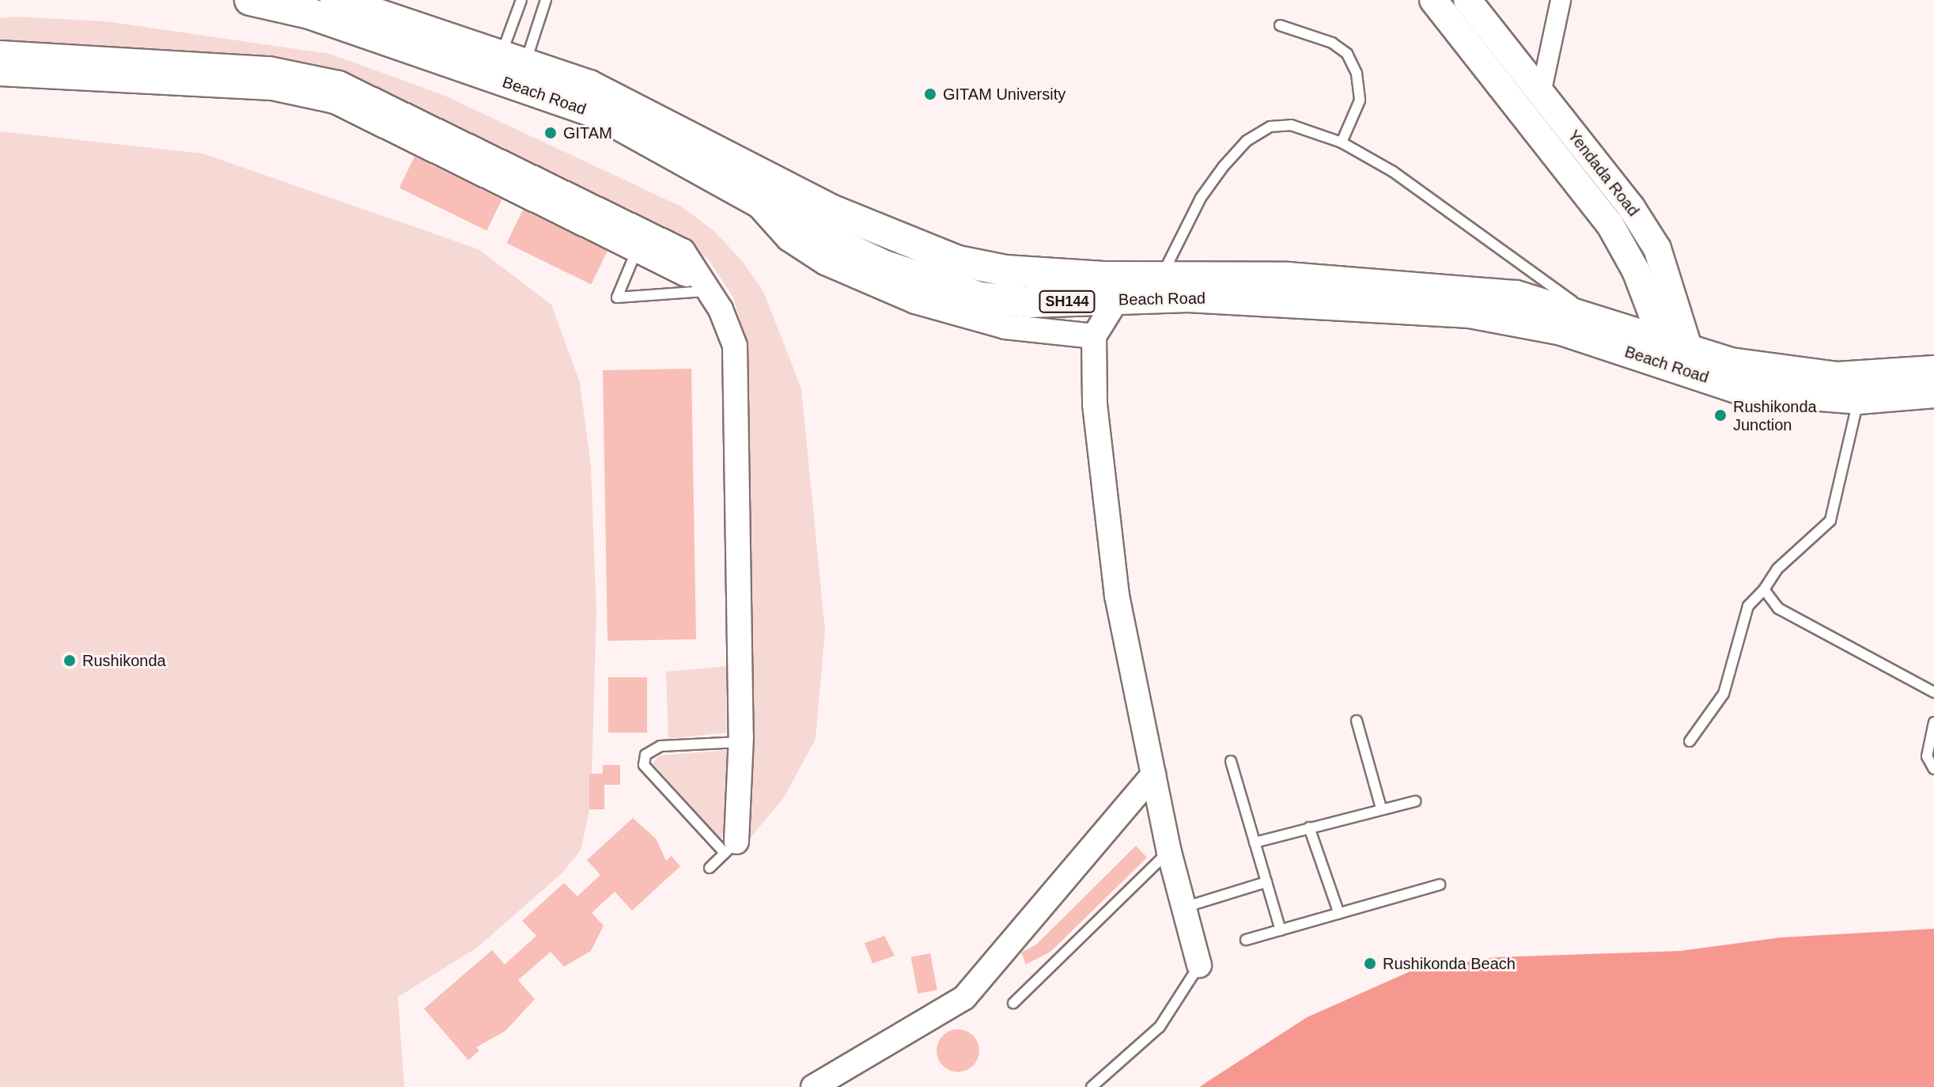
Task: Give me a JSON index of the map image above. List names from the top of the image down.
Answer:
{
  "streets": {
    "main road": ["Beach Road", "Yendada Road", "SH144"]
  },
  "crossings": [
    ["Beach Road", "Yendada Road"],
    ["Beach Road", "SH144"],
    ["Yendada Road", "SH144"]
  ],
  "places": [
    "GITAM University",
    "GITAM",
    "Rushikonda Junction",
    "Rushikonda",
    "Rushikonda Beach"
  ]
}
